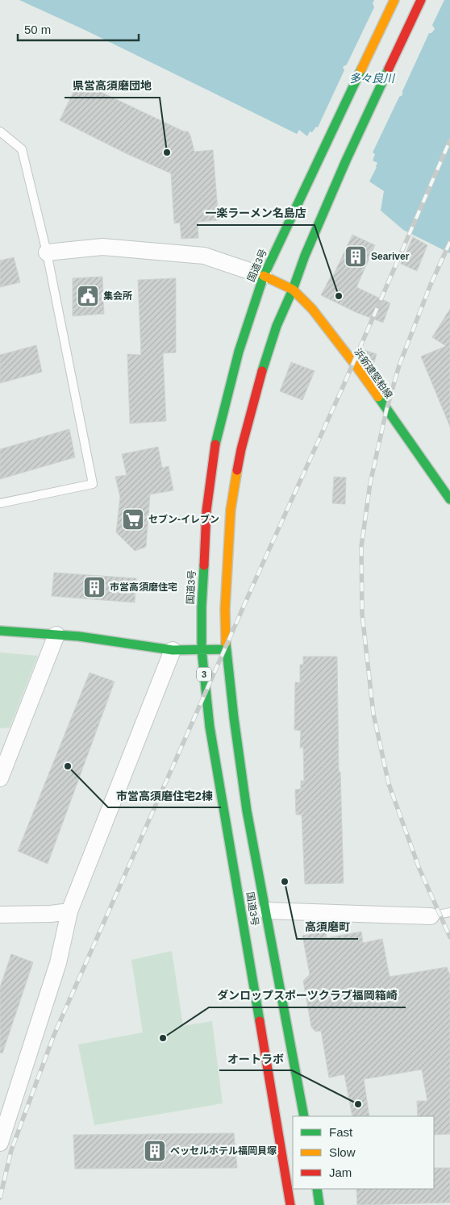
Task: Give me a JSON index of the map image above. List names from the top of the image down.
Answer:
{
  "streets": {
    "main road": ["国道3号", "浜新建堅粕線", "3"]
  },
  "crossings": [
    ["国道3号", "浜新建堅粕線"]
  ],
  "water": ["多々良川"],
  "places": {
    "other": [
      "県営高須磨団地",
      "一楽ラーメン名島店",
      "市営高須磨住宅2棟",
      "高須磨町",
      "ダンロップスポーツクラブ福岡箱崎",
      "オートラボ"
    ],
    "building": ["Seariver", "市営高須磨住宅", "ベッセルホテル福岡貝塚"],
    "public building": ["集会所"],
    "supermarket": ["セブン-イレブン"]
  },
  "legend": ["Fast", "Slow", "Jam"],
  "scale_bar": "50 m"
}
